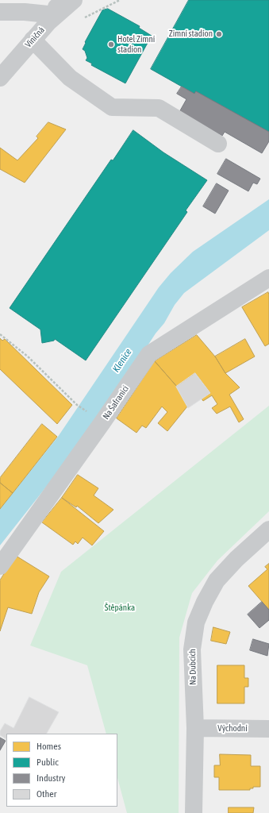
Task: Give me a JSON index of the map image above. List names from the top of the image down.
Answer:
{
  "streets": {
    "street": [
      "Viničná",
      "Na Šafranici",
      "Na Dubcích",
      "Východní"
    ]
  },
  "crossings": [
    ["Na Dubcích", "Východní"]
  ],
  "water": ["Klenice"],
  "parks": ["Štěpánka"],
  "places": ["Zimní stadion", "Hotel Zimní stadion"],
  "legend": [
    "Homes",
    "Public",
    "Industry",
    "Other"
  ]
}
